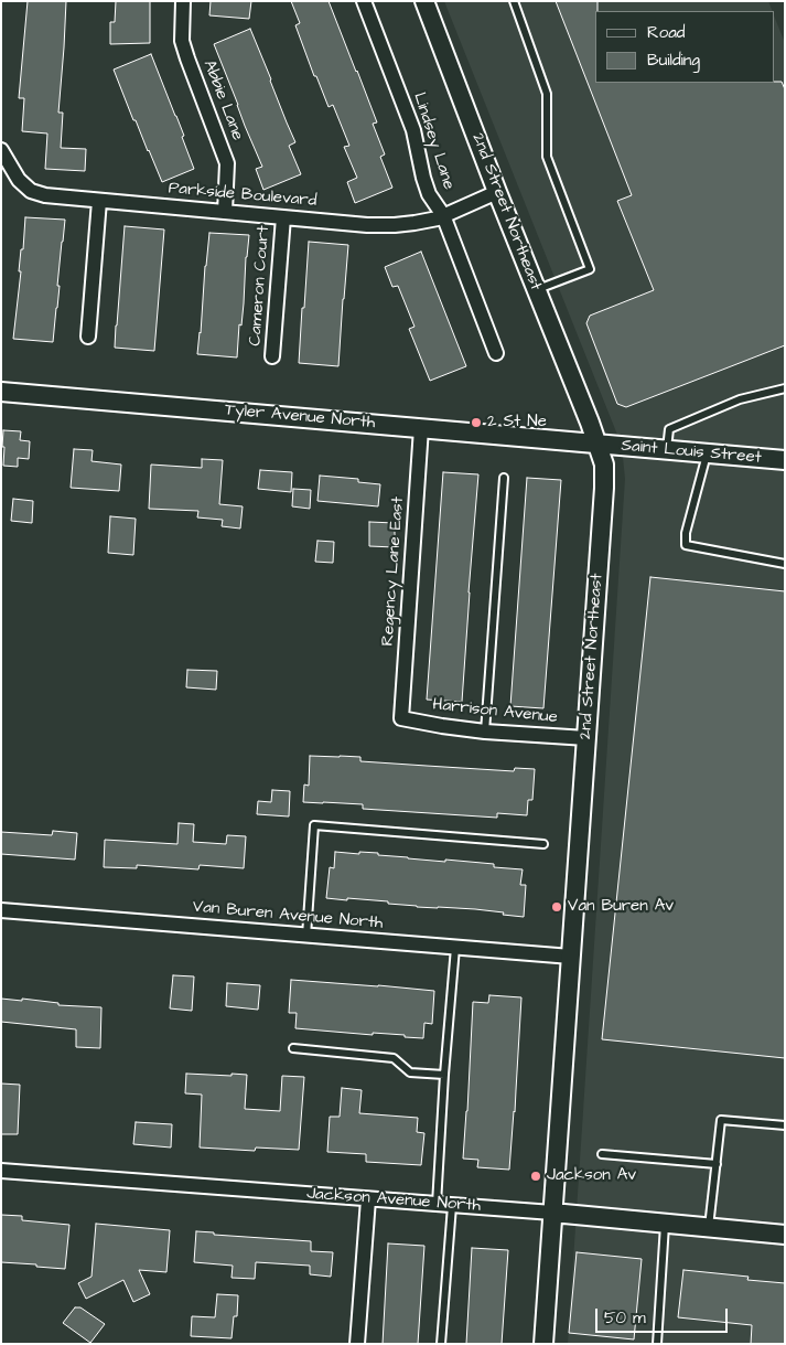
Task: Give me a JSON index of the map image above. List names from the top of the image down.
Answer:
{
  "streets": {
    "street": [
      "Abbie Lane",
      "Lindsey Lane",
      "Parkside Boulevard",
      "2nd Street Northeast",
      "Cameron Court",
      "Tyler Avenue North",
      "Saint Louis Street",
      "Regency Lane East",
      "Harrison Avenue",
      "Van Buren Avenue North",
      "Jackson Avenue North"
    ]
  },
  "crossings": [
    ["Abbie Lane", "Parkside Boulevard"],
    ["Lindsey Lane", "Parkside Boulevard"],
    ["Parkside Boulevard", "2nd Street Northeast"],
    ["Parkside Boulevard", "Cameron Court"],
    ["2nd Street Northeast", "Tyler Avenue North"],
    ["2nd Street Northeast", "Saint Louis Street"],
    ["2nd Street Northeast", "Harrison Avenue"],
    ["2nd Street Northeast", "Van Buren Avenue North"],
    ["2nd Street Northeast", "Jackson Avenue North"],
    ["Tyler Avenue North", "Saint Louis Street"],
    ["Tyler Avenue North", "Regency Lane East"],
    ["Regency Lane East", "Harrison Avenue"]
  ],
  "places": ["2 St Ne", "Van Buren Av", "Jackson Av"],
  "legend": ["Road", "Building"],
  "scale_bar": "50 m"
}
